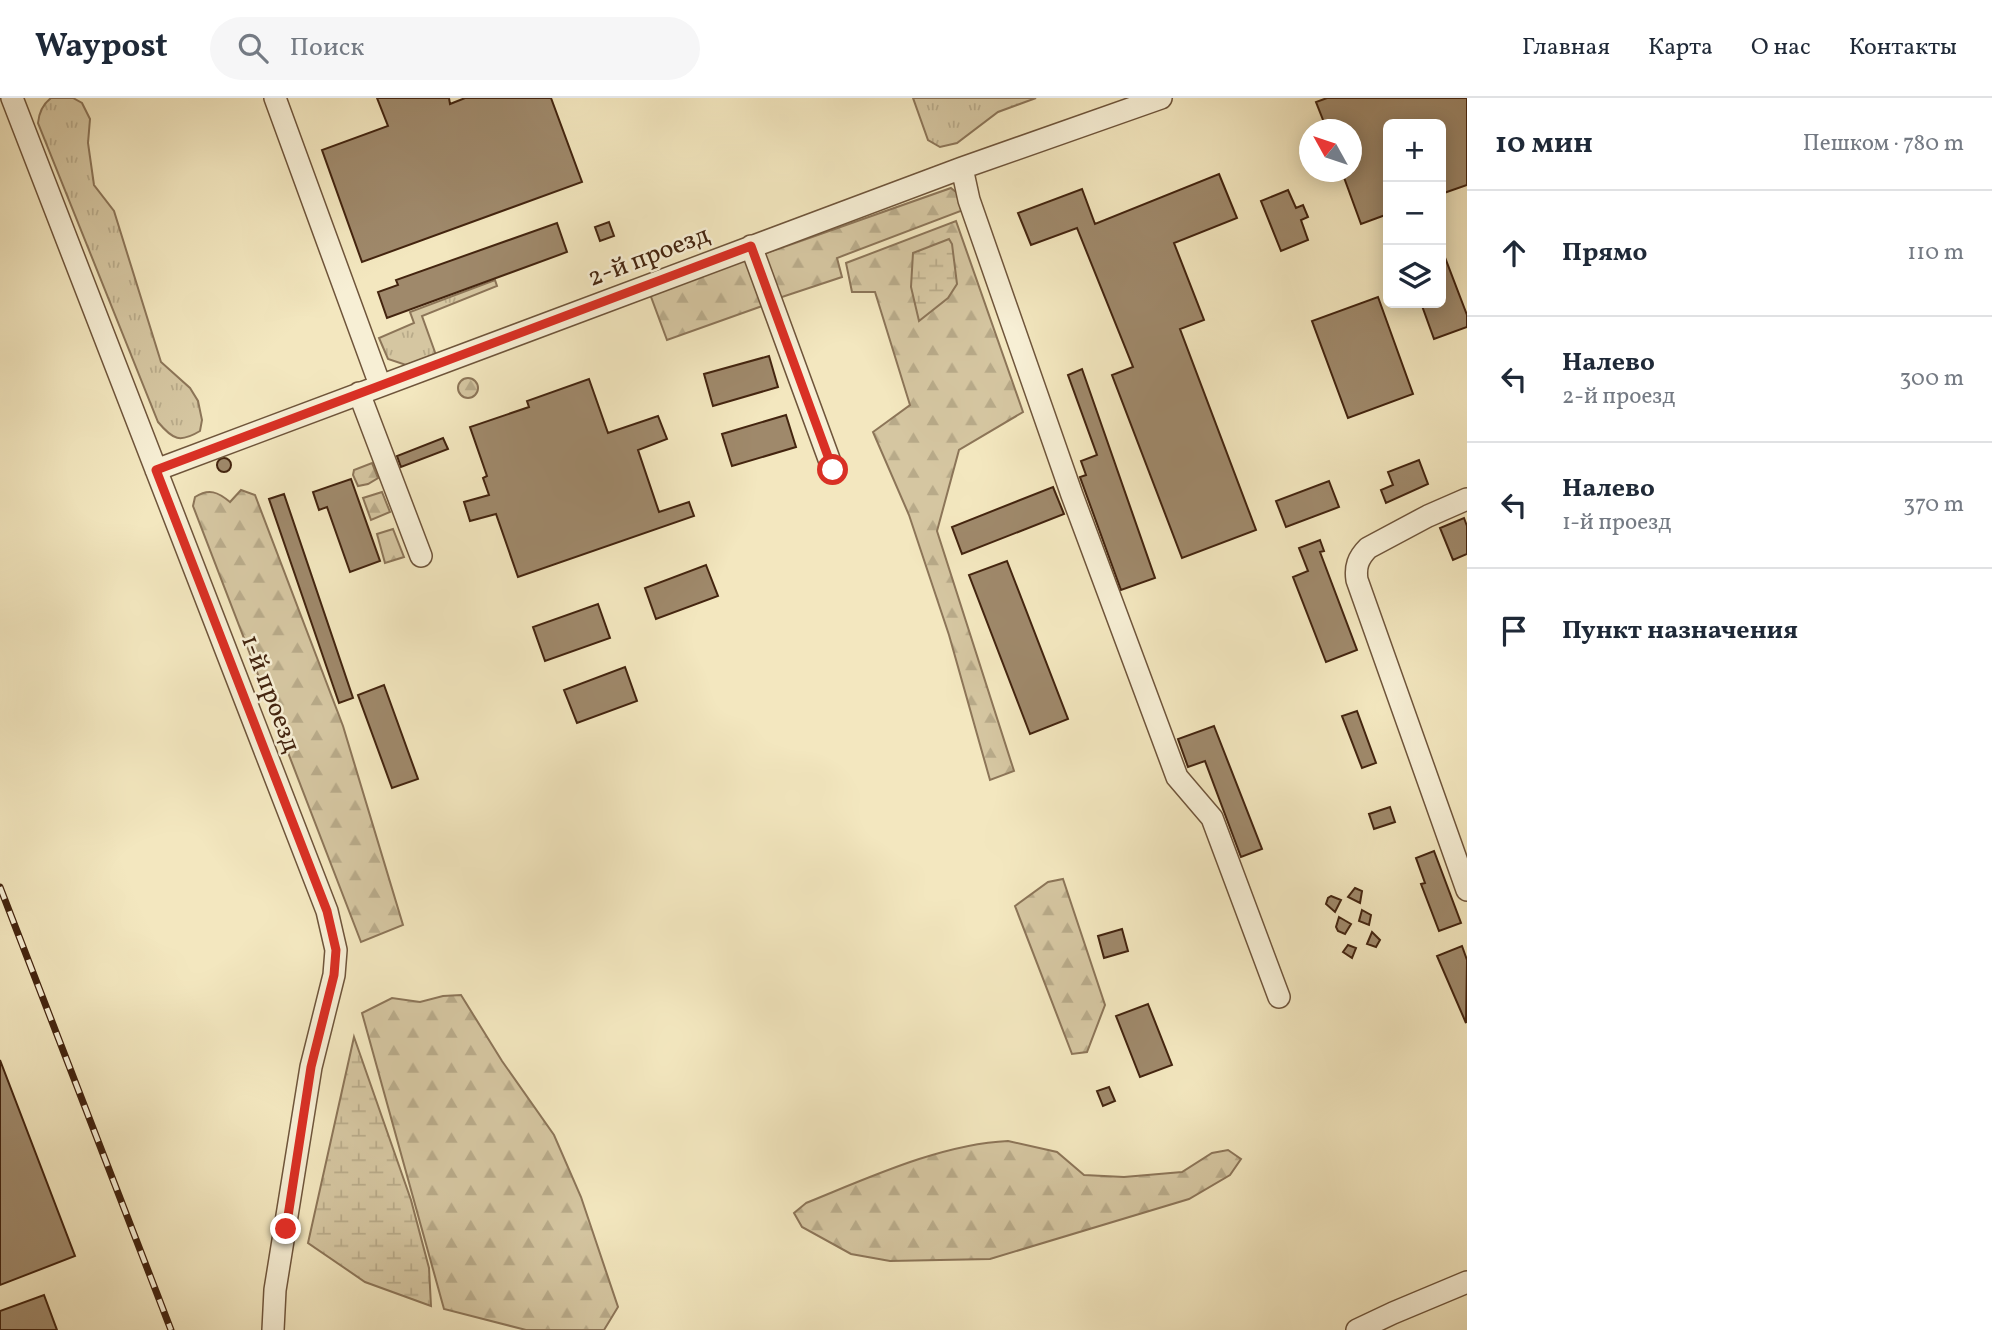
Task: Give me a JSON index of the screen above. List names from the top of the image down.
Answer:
{
  "streets": {
    "street": ["2-й проезд", "1-й проезд"]
  },
  "crossings": [
    ["2-й проезд", "1-й проезд"]
  ],
  "north": "top left",
  "page": {
    "header": "Waypost",
    "search": "Поиск",
    "nav": [
      "Главная",
      "Карта",
      "О нас",
      "Контакты"
    ],
    "heading": ["10 мин", "Пешком · 780 m"],
    "map_buttons": ["+", "−"],
    "list": [
      ["Прямо", "110 m"],
      ["Налево", "2-й проезд", "300 m"],
      ["Налево", "1-й проезд", "370 m"],
      "Пункт назначения"
    ]
  }
}
